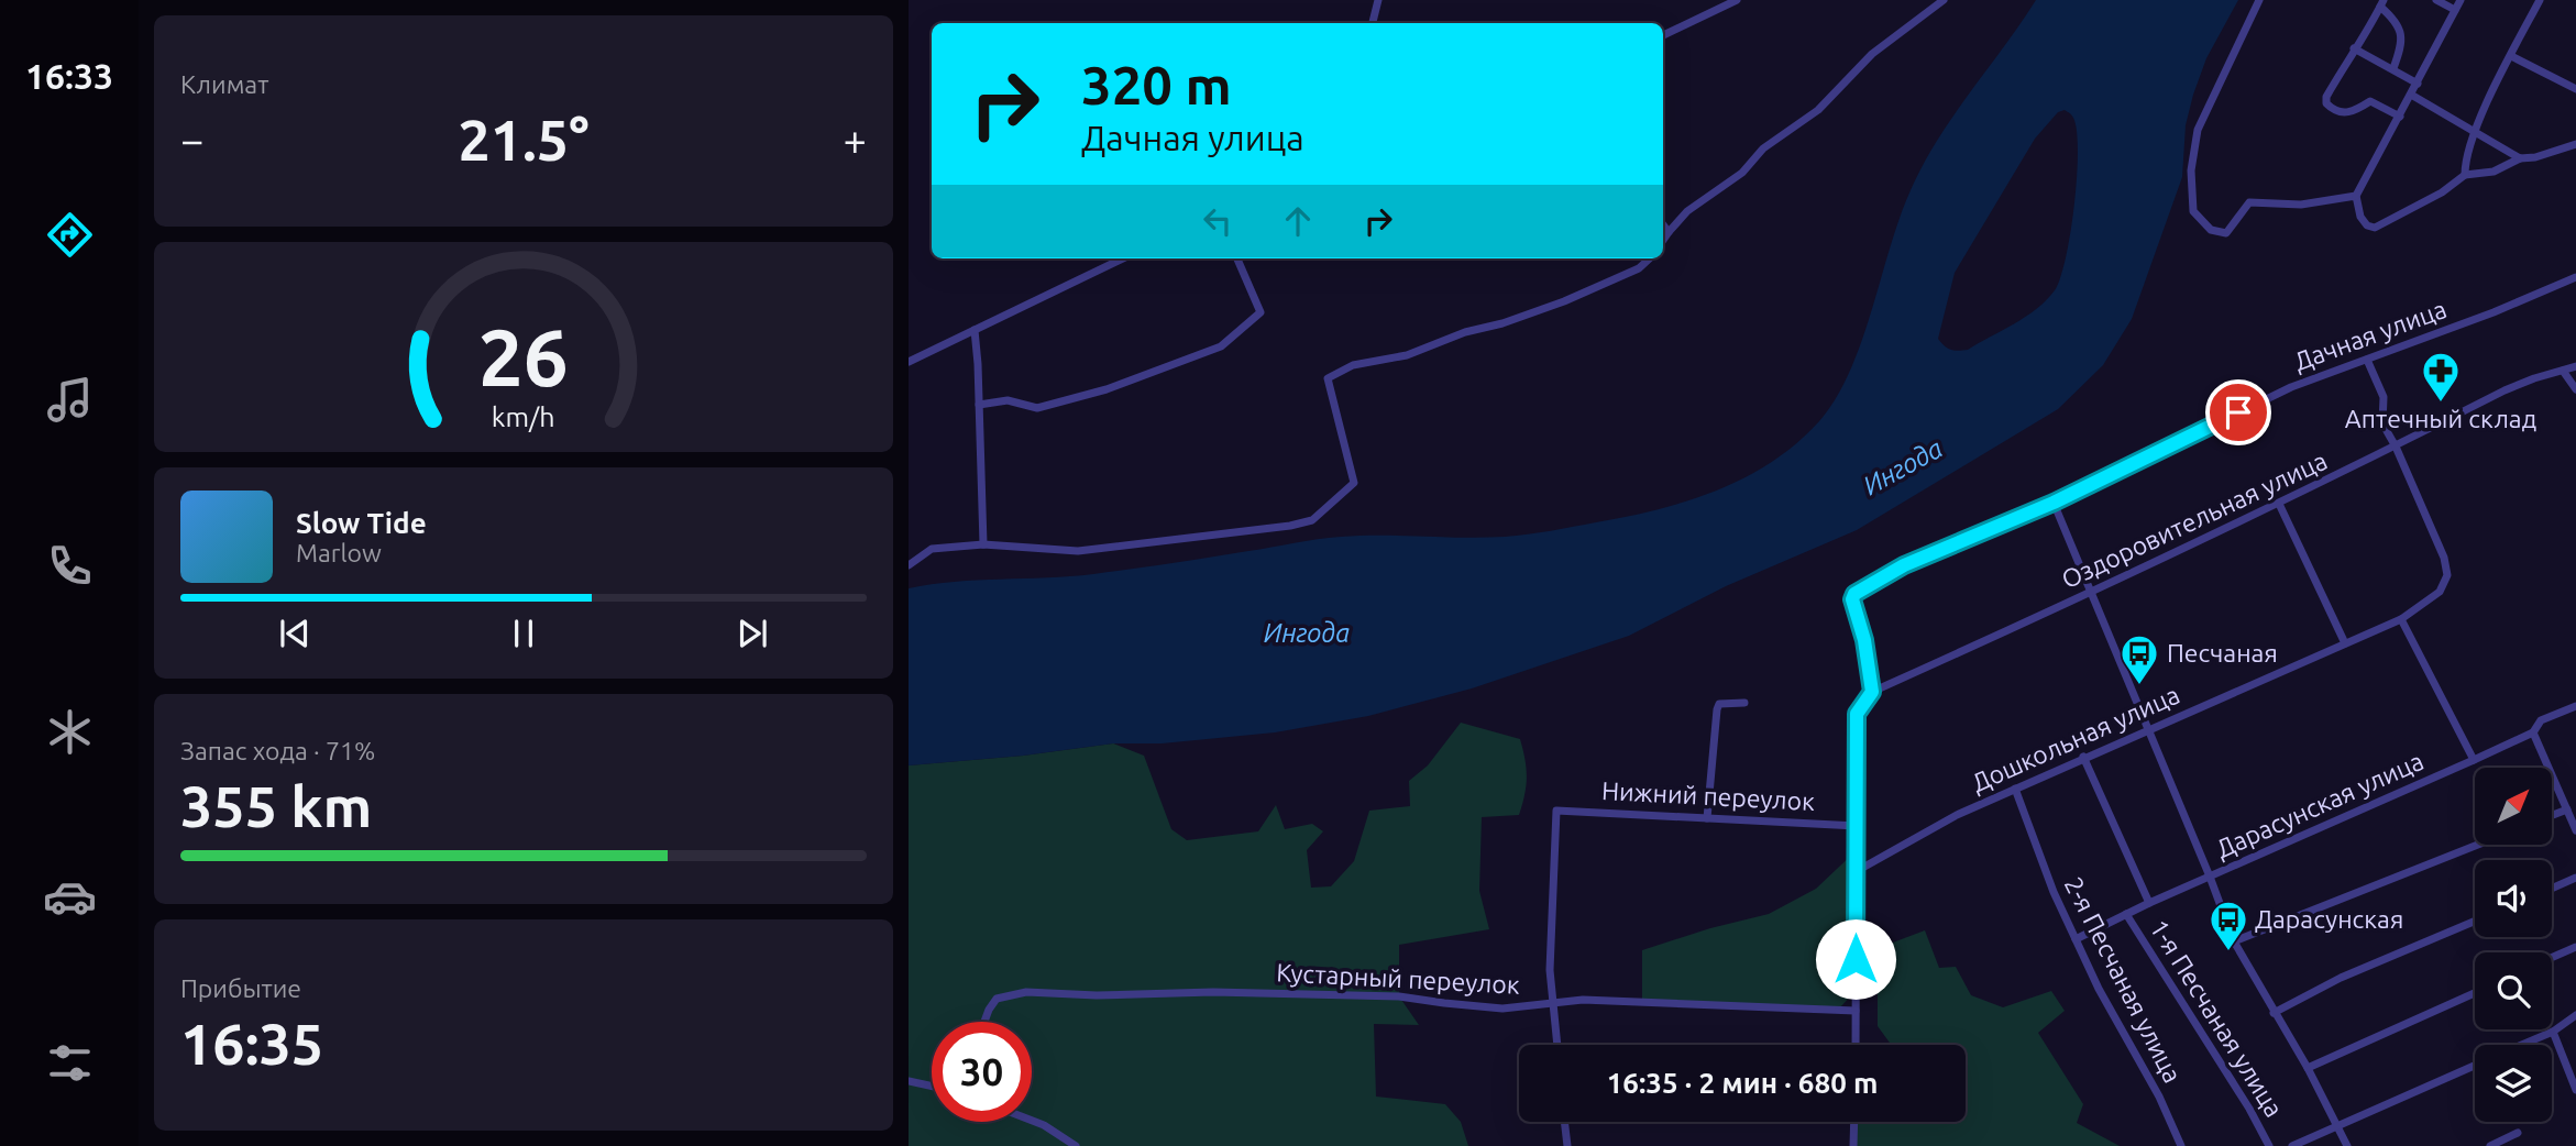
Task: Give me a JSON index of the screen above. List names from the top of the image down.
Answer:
{
  "streets": {
    "street": [
      "Дачная улица",
      "Оздоровительная улица",
      "Дошкольная улица",
      "Нижний переулок",
      "Дарасунская улица",
      "Кустарный переулок",
      "2-я Песчаная улица",
      "1-я Песчаная улица"
    ]
  },
  "crossings": [
    ["Дачная улица", "Оздоровительная улица"],
    ["Дачная улица", "Дошкольная улица"],
    ["Оздоровительная улица", "Дошкольная улица"],
    ["Дошкольная улица", "2-я Песчаная улица"],
    ["Дошкольная улица", "1-я Песчаная улица"],
    ["Нижний переулок", "Кустарный переулок"],
    ["Дарасунская улица", "2-я Песчаная улица"],
    ["Дарасунская улица", "1-я Песчаная улица"]
  ],
  "water": ["Ингода"],
  "places": {
    "pharmacy": ["Аптечный склад"],
    "bus stop": ["Песчаная", "Дарасунская"]
  },
  "north": "top right",
  "page": {
    "tabs": "16:33",
    "tile": [
      "Климат",
      ["Запас хода · 71%", "355 km"],
      ["Прибытие", "16:35"]
    ],
    "turn": ["320 m", "Дачная улица"],
    "heat": ["−", "21.5°", "+"],
    "song": ["Slow Tide", "Marlow"],
    "limit": "30",
    "trip": "16:35 · 2 мин · 680 m",
    "gauge": ["26", "km/h"]
  }
}
